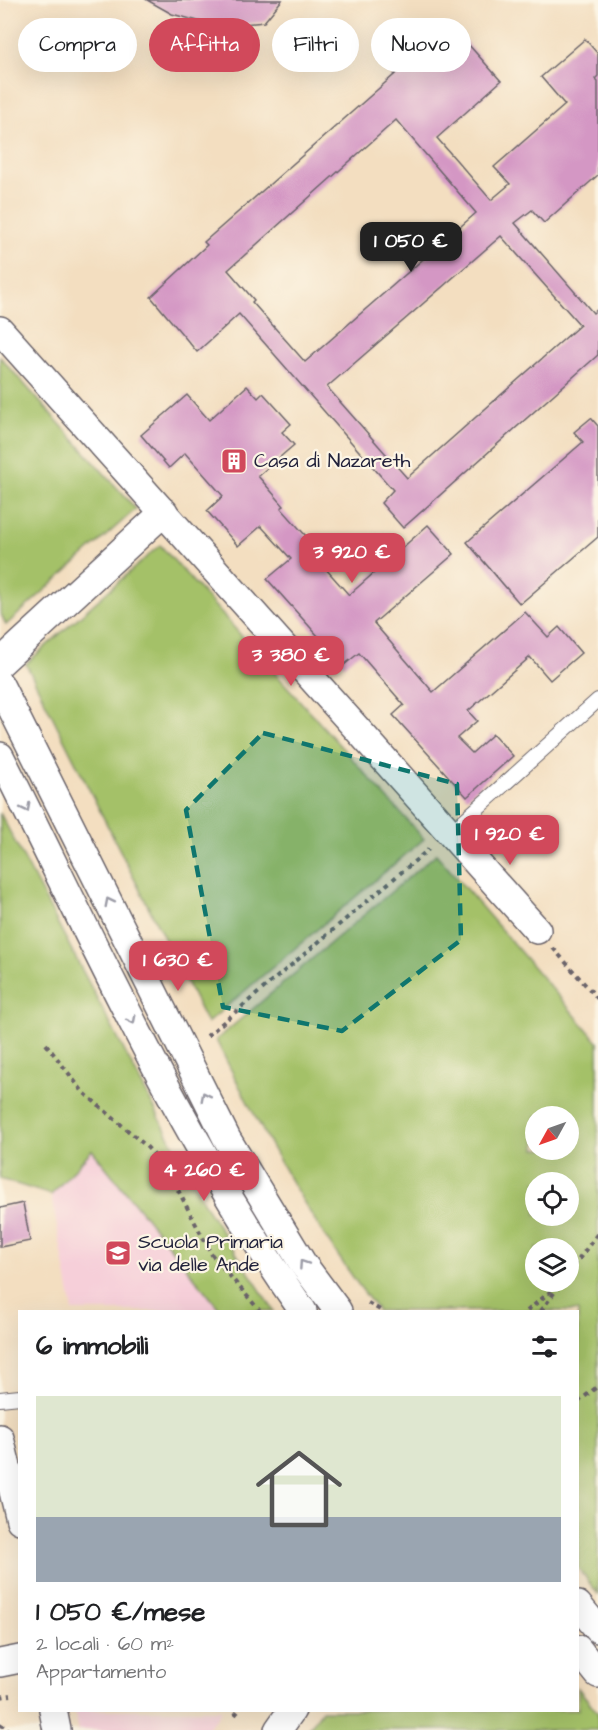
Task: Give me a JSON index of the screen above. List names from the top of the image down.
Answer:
{
  "places": {
    "building": ["Casa di Nazareth"],
    "school or university": ["Scuola Primaria via delle Ande"]
  },
  "north": "bottom left",
  "page": {
    "chip": [
      "Compra",
      "Affitta",
      "Filtri",
      "Nuovo"
    ],
    "price": [
      "1 050 €",
      "3 920 €",
      "3 380 €",
      "1 920 €",
      "1 630 €",
      "4 260 €"
    ],
    "heading": "6 immobili",
    "list": [
      {
        "name": "1 050 €/mese",
        "note": "2 locali · 60 m² · Appartamento"
      }
    ]
  }
}
